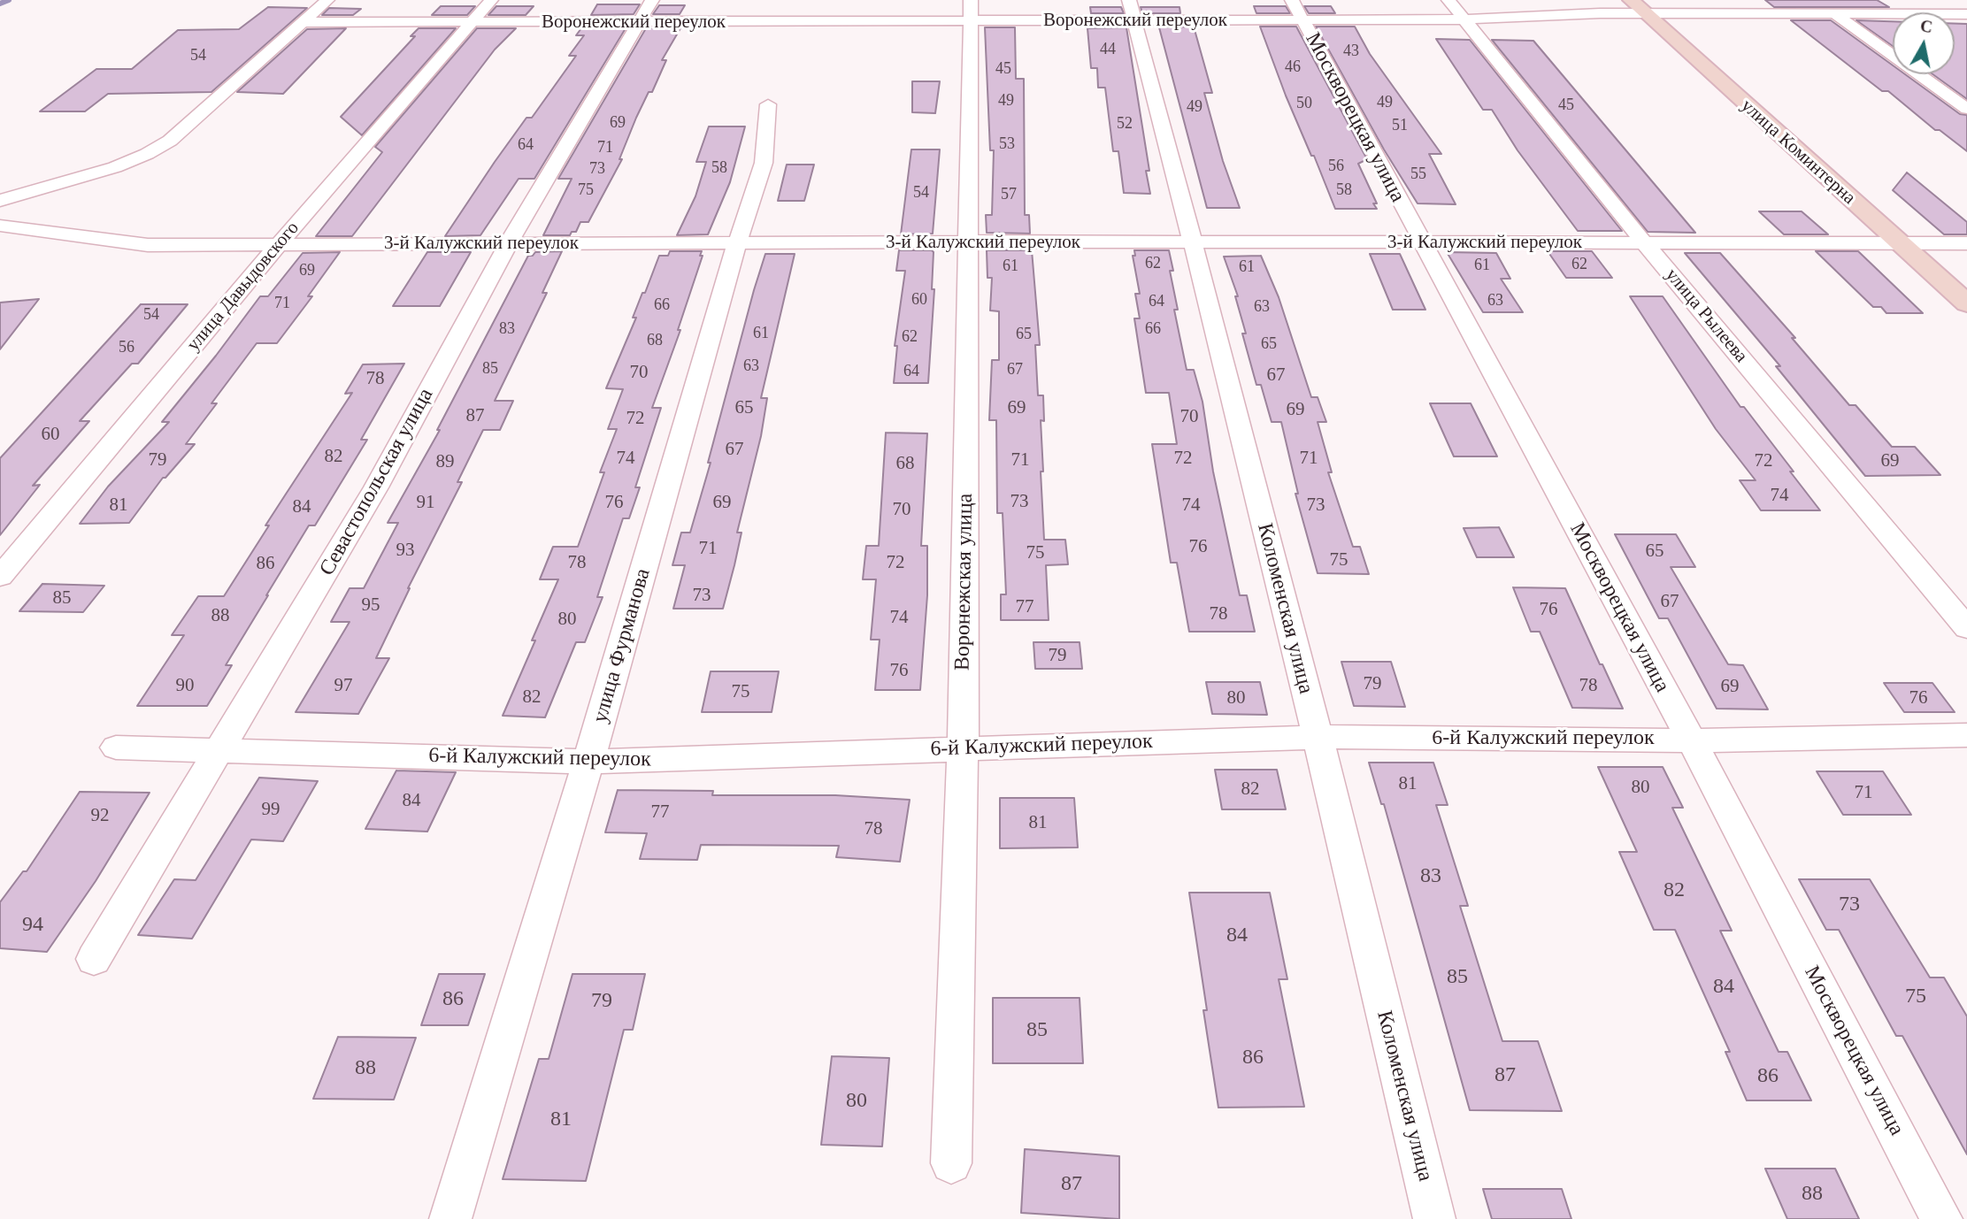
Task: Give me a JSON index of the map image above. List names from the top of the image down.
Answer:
{
  "streets": {
    "street": [
      "Воронежский переулок",
      "Москворецкая улица",
      "улица Коминтерна",
      "3-й Калужский переулок",
      "улица Давыдовского",
      "улица Рылеева",
      "Севастопольская улица",
      "Воронежская улица",
      "Коломенская улица",
      "улица Фурманова",
      "6-й Калужский переулок"
    ]
  },
  "crossings": [
    ["Воронежский переулок", "Москворецкая улица"],
    ["Воронежский переулок", "улица Коминтерна"],
    ["Воронежский переулок", "улица Давыдовского"],
    ["Воронежский переулок", "улица Рылеева"],
    ["Воронежский переулок", "Севастопольская улица"],
    ["Воронежский переулок", "Воронежская улица"],
    ["Воронежский переулок", "Коломенская улица"],
    ["Москворецкая улица", "3-й Калужский переулок"],
    ["Москворецкая улица", "6-й Калужский переулок"],
    ["улица Коминтерна", "3-й Калужский переулок"],
    ["3-й Калужский переулок", "улица Давыдовского"],
    ["3-й Калужский переулок", "улица Рылеева"],
    ["3-й Калужский переулок", "Севастопольская улица"],
    ["3-й Калужский переулок", "Воронежская улица"],
    ["3-й Калужский переулок", "Коломенская улица"],
    ["3-й Калужский переулок", "улица Фурманова"],
    ["Севастопольская улица", "6-й Калужский переулок"],
    ["Воронежская улица", "6-й Калужский переулок"],
    ["Коломенская улица", "6-й Калужский переулок"],
    ["улица Фурманова", "6-й Калужский переулок"]
  ],
  "house_numbers": [
    "44",
    "43",
    "54",
    "46",
    "45",
    "49",
    "49",
    "50",
    "45",
    "49",
    "69",
    "52",
    "51",
    "53",
    "64",
    "71",
    "56",
    "58",
    "73",
    "55",
    "75",
    "58",
    "54",
    "57",
    "62",
    "62",
    "61",
    "61",
    "61",
    "69",
    "60",
    "63",
    "64",
    "71",
    "66",
    "63",
    "54",
    "83",
    "66",
    "61",
    "65",
    "62",
    "68",
    "65",
    "56",
    "63",
    "85",
    "67",
    "64",
    "70",
    "67",
    "78",
    "65",
    "69",
    "69",
    "87",
    "70",
    "72",
    "60",
    "67",
    "82",
    "74",
    "72",
    "71",
    "79",
    "71",
    "72",
    "69",
    "89",
    "68",
    "74",
    "73",
    "91",
    "76",
    "69",
    "81",
    "74",
    "73",
    "84",
    "70",
    "76",
    "71",
    "93",
    "65",
    "75",
    "75",
    "78",
    "72",
    "86",
    "73",
    "85",
    "67",
    "95",
    "77",
    "76",
    "78",
    "88",
    "74",
    "80",
    "79",
    "76",
    "79",
    "90",
    "97",
    "78",
    "69",
    "75",
    "82",
    "80",
    "76",
    "81",
    "80",
    "82",
    "71",
    "84",
    "99",
    "77",
    "92",
    "81",
    "78",
    "83",
    "82",
    "73",
    "94",
    "84",
    "85",
    "84",
    "75",
    "86",
    "79",
    "85",
    "86",
    "88",
    "87",
    "86",
    "80",
    "81",
    "87",
    "88"
  ],
  "north": "top"
}
